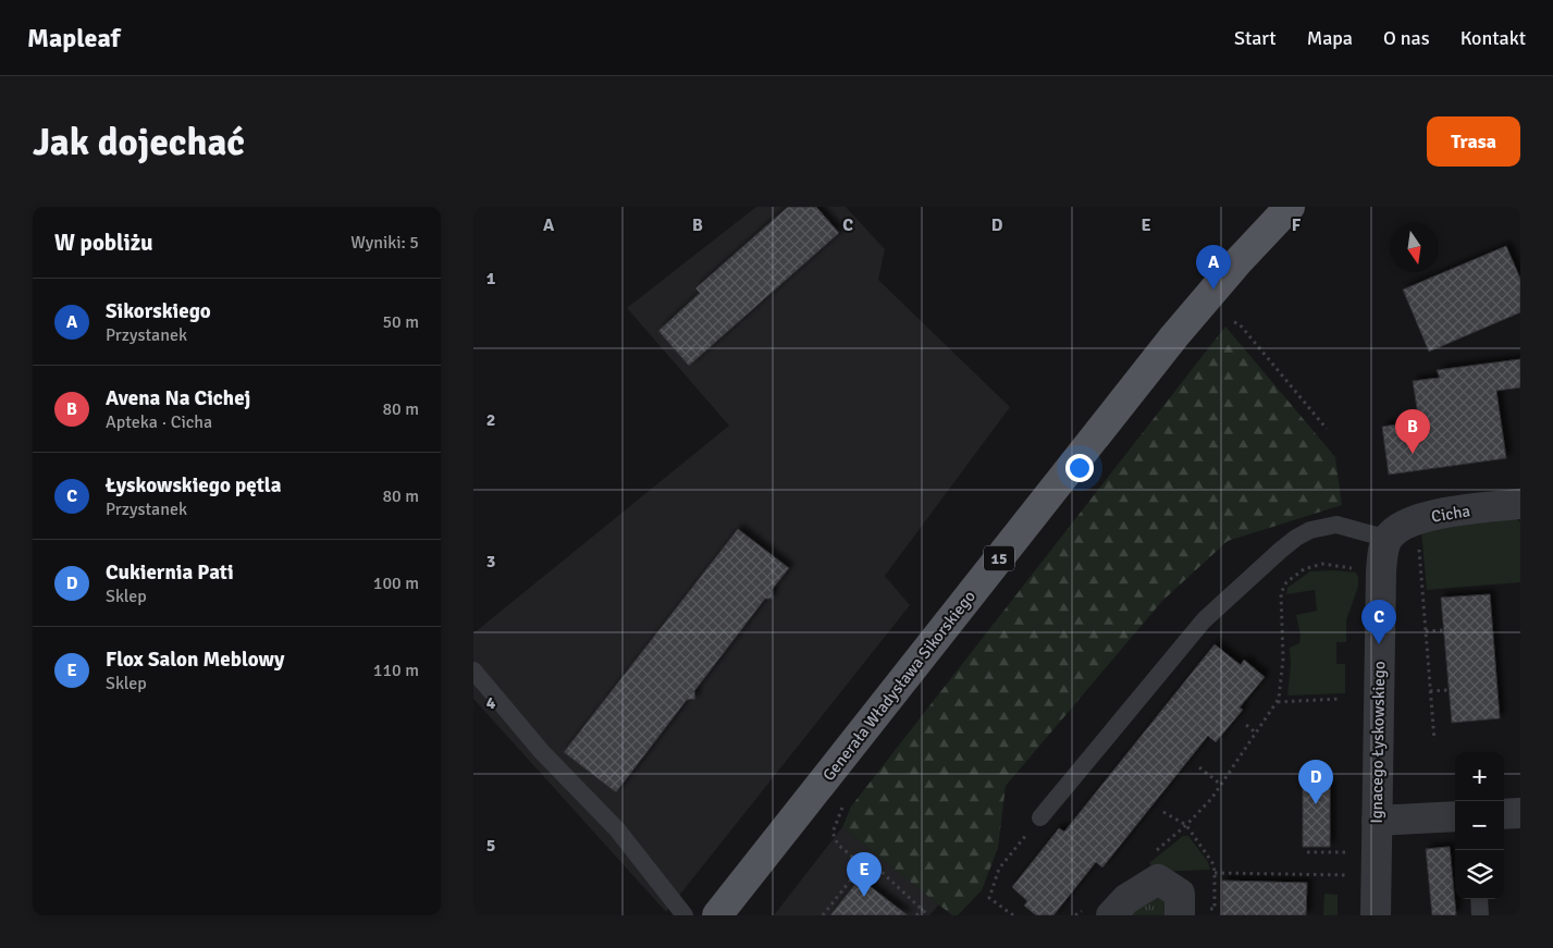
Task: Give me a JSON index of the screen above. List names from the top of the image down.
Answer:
{
  "streets": {
    "main road": ["15", "Generała Władysława Sikorskiego"],
    "street": ["Cicha", "Ignacego Łyskowskiego"]
  },
  "crossings": [
    ["Cicha", "Ignacego Łyskowskiego"]
  ],
  "north": "bottom",
  "page": {
    "header": "Mapleaf",
    "nav": [
      "Start",
      "Mapa",
      "O nas",
      "Kontakt"
    ],
    "buttons": "Trasa",
    "title": "Jak dojechać",
    "heading": ["W pobliżu", "Wyniki: 5"],
    "pins": [
      "A",
      "B",
      "C",
      "D",
      "E"
    ],
    "list": [
      {
        "mark": "A",
        "name": "Sikorskiego",
        "note": "Przystanek",
        "value": "50 m"
      },
      {
        "mark": "B",
        "name": "Avena Na Cichej",
        "note": "Apteka · Cicha",
        "value": "80 m"
      },
      {
        "mark": "C",
        "name": "Łyskowskiego pętla",
        "note": "Przystanek",
        "value": "80 m"
      },
      {
        "mark": "D",
        "name": "Cukiernia Pati",
        "note": "Sklep",
        "value": "100 m"
      },
      {
        "mark": "E",
        "name": "Flox Salon Meblowy",
        "note": "Sklep",
        "value": "110 m"
      }
    ],
    "map_buttons": ["+", "−"]
  },
  "grid": {
    "columns": [
      "A",
      "B",
      "C",
      "D",
      "E",
      "F"
    ],
    "rows": [
      "1",
      "2",
      "3",
      "4",
      "5"
    ]
  }
}
